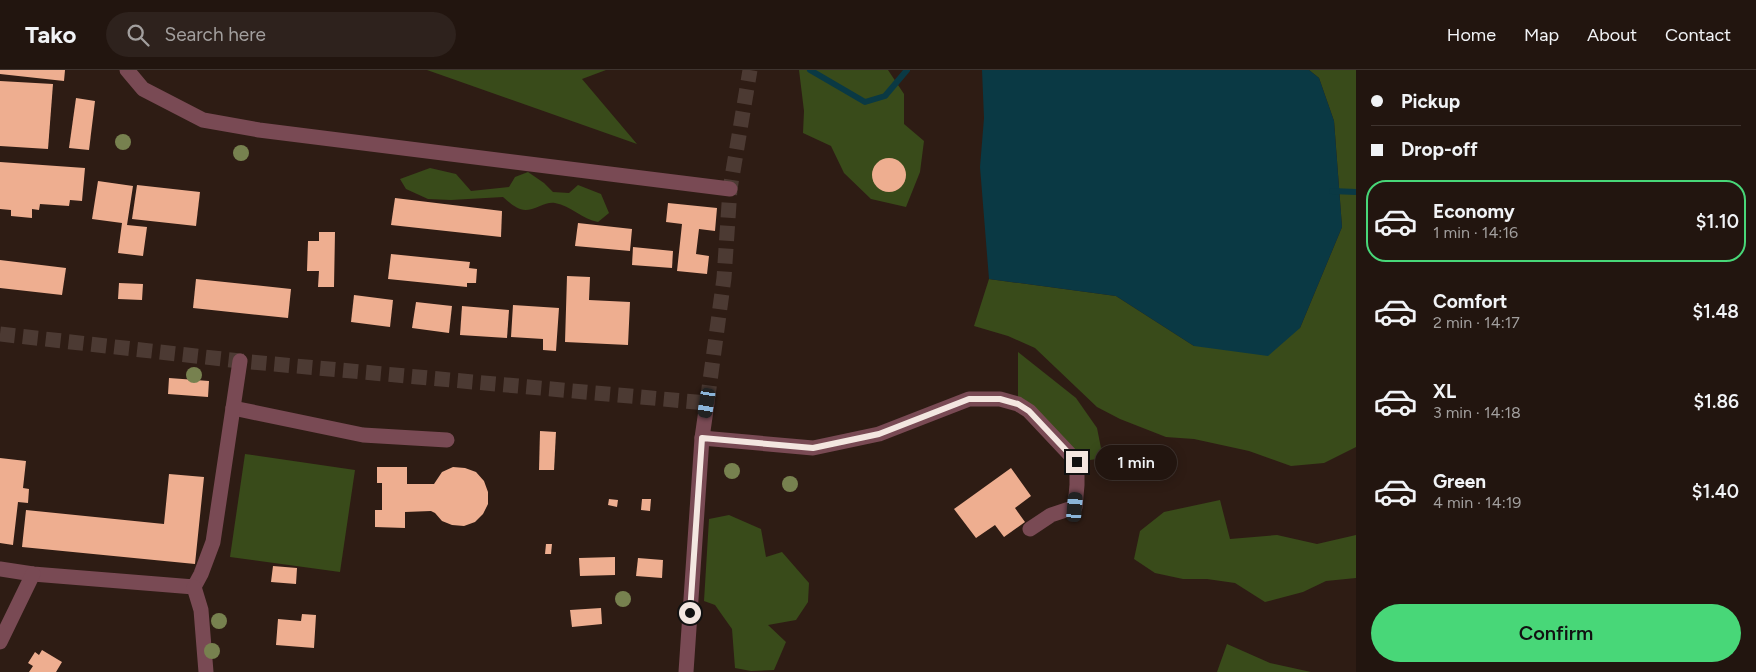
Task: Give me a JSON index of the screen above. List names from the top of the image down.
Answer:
{
  "page": {
    "header": "Tako",
    "search": "Search here",
    "nav": [
      "Home",
      "Map",
      "About",
      "Contact"
    ],
    "banner": ["Pickup", "Drop-off"],
    "list": [
      {
        "name": "Economy",
        "note": "1 min · 14:16",
        "value": "$1.10"
      },
      {
        "name": "Comfort",
        "note": "2 min · 14:17",
        "value": "$1.48"
      },
      {
        "name": "XL",
        "note": "3 min · 14:18",
        "value": "$1.86"
      },
      {
        "name": "Green",
        "note": "4 min · 14:19",
        "value": "$1.40"
      }
    ],
    "bubble": "1 min",
    "buttons": "Confirm"
  }
}
